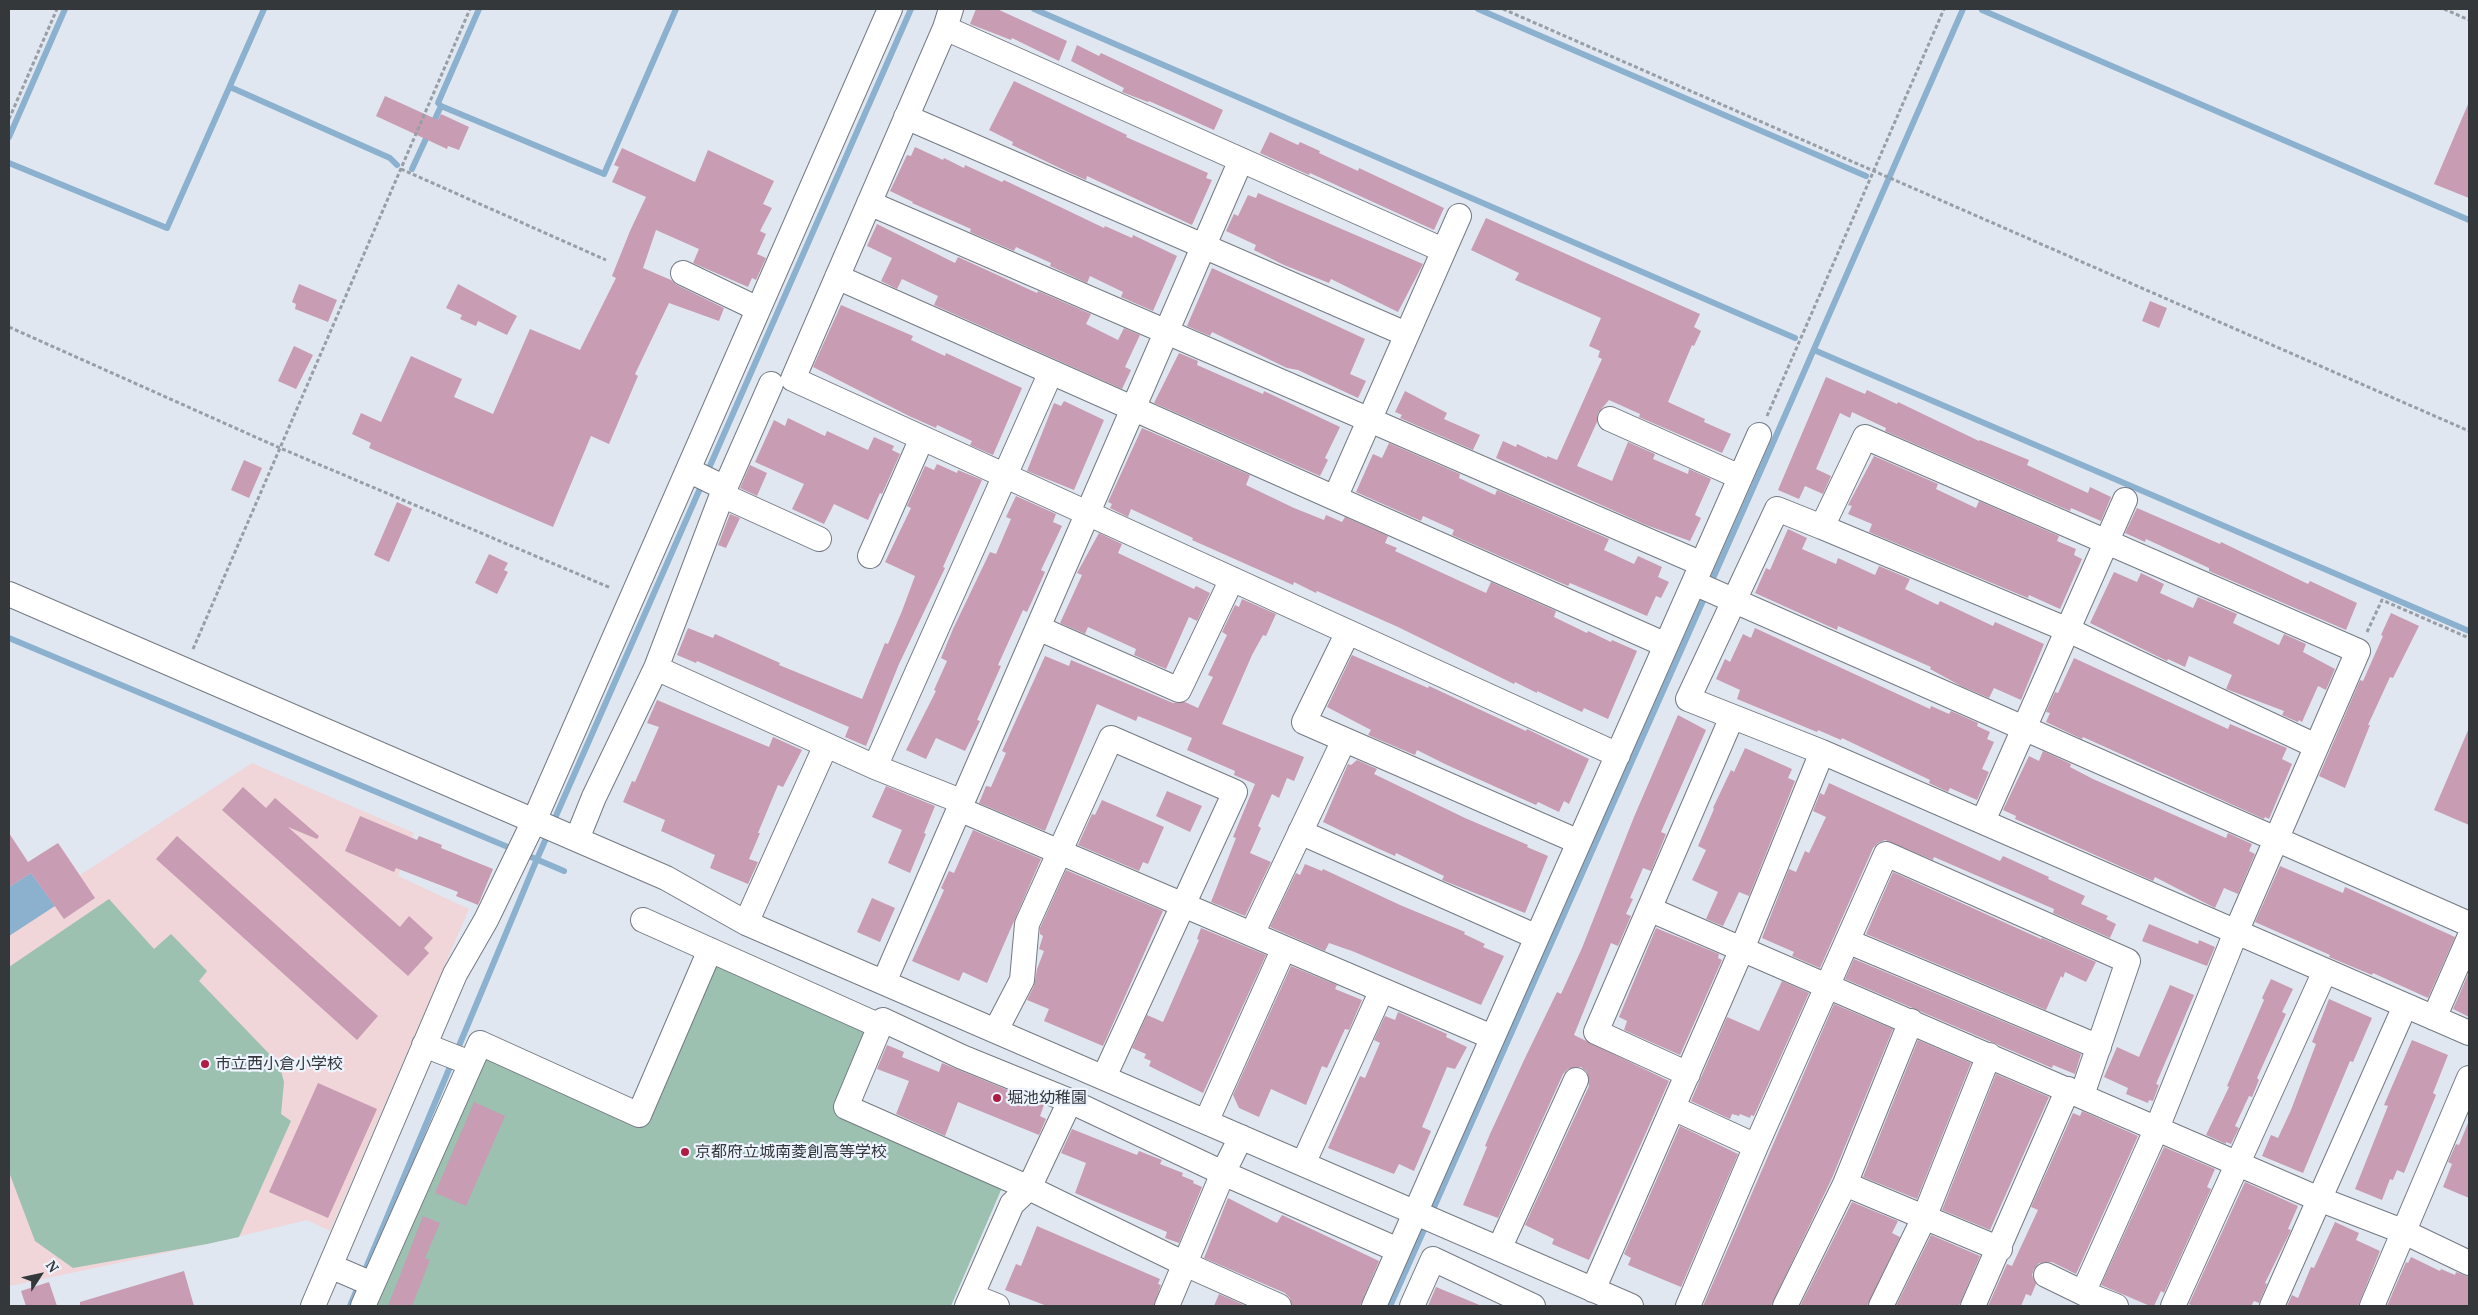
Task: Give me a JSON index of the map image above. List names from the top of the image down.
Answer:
{
  "places": ["市立西小倉小学校", "堀池幼稚園", "京都府立城南菱創高等学校"],
  "north": "top right"
}
